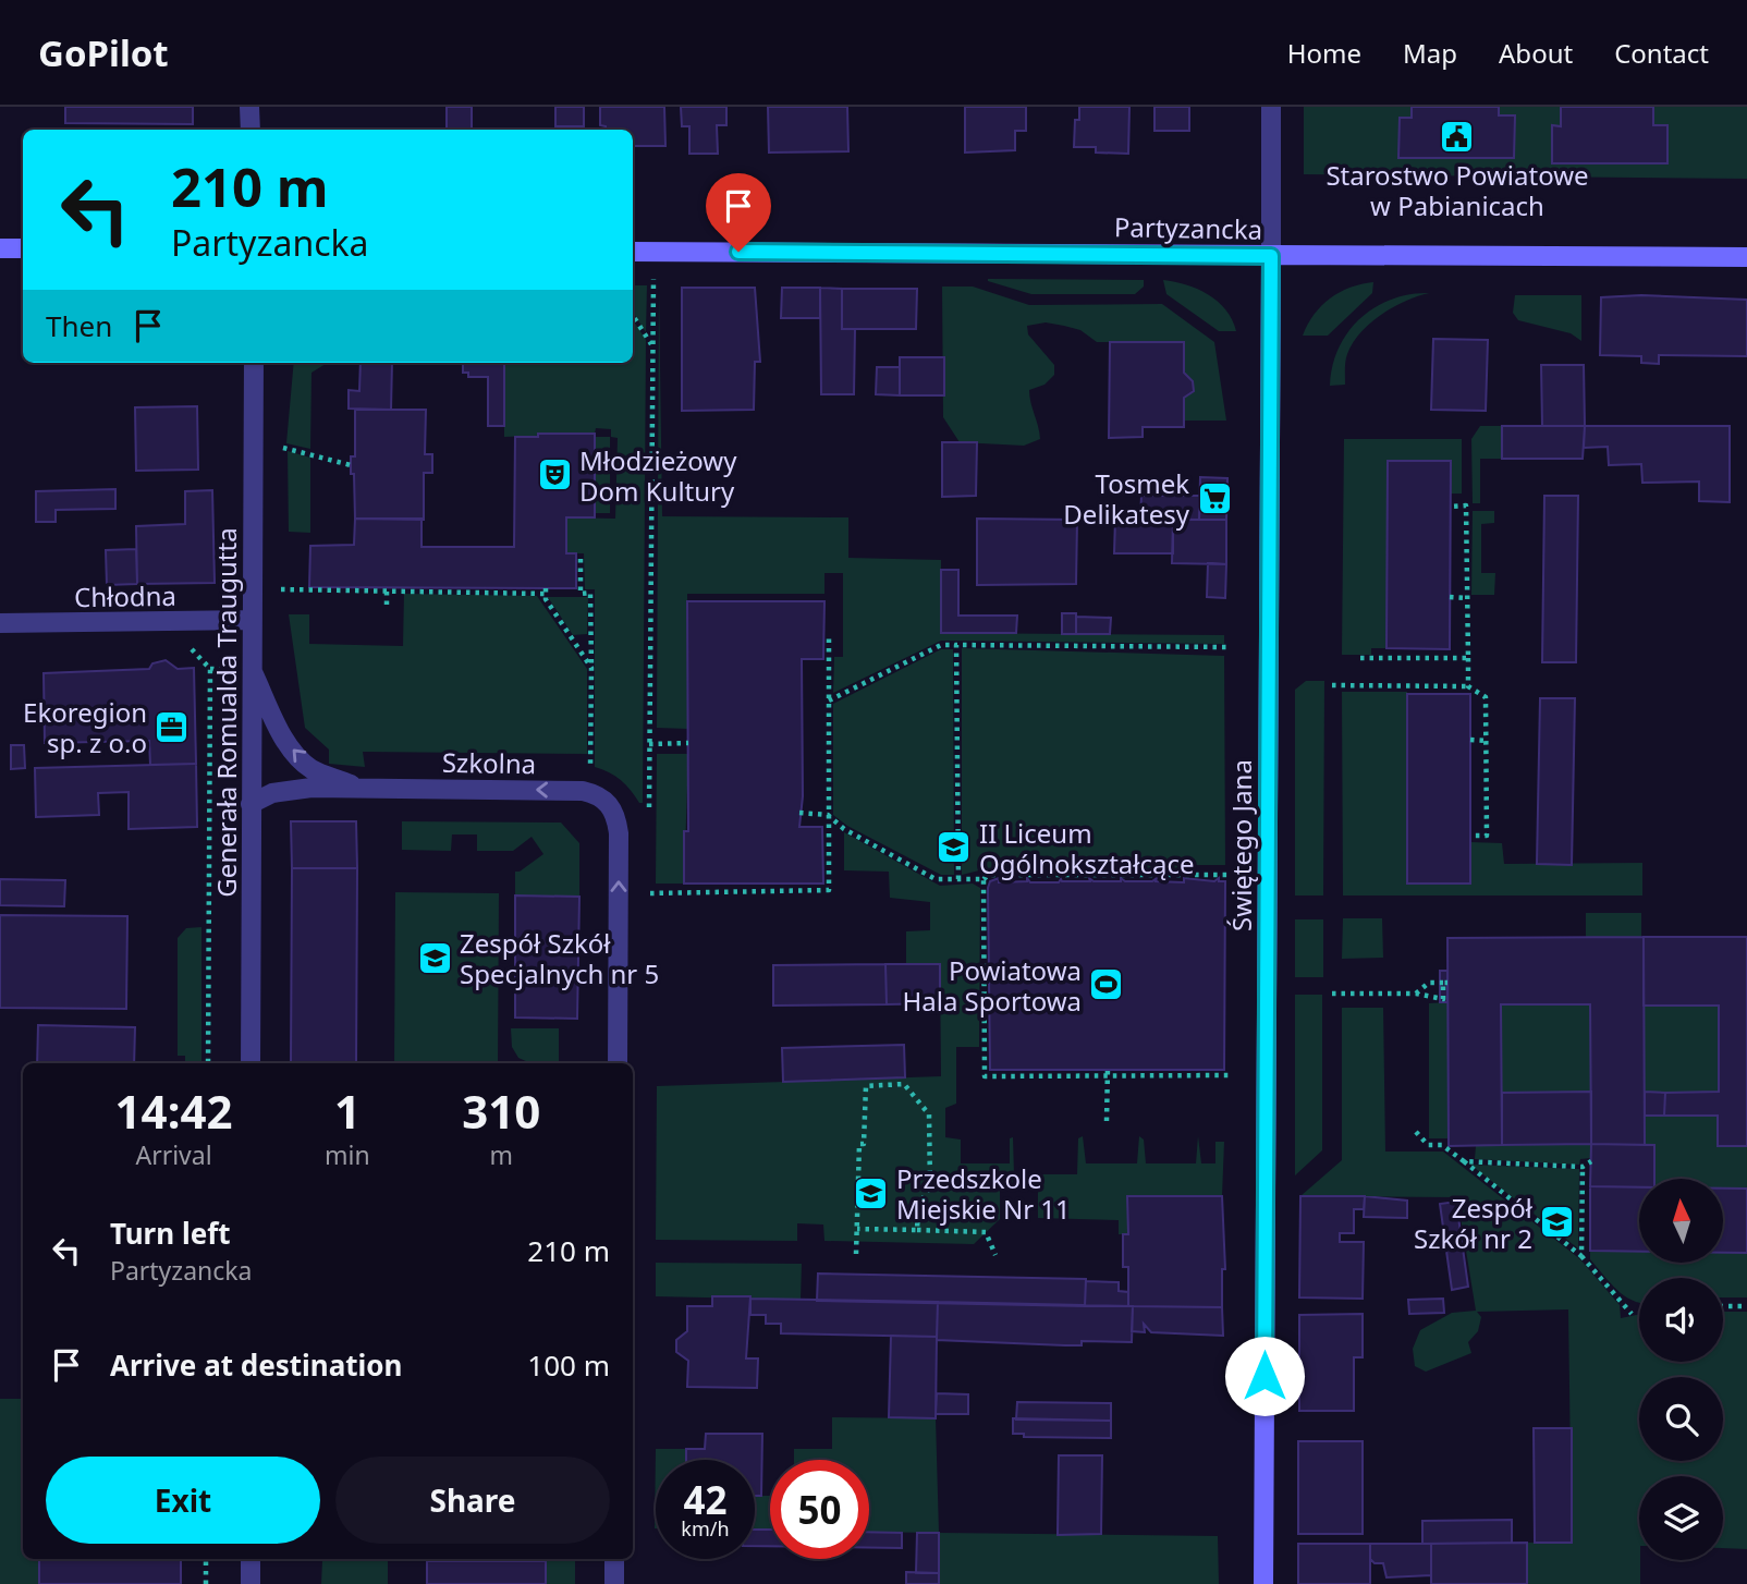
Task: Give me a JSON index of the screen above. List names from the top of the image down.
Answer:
{
  "streets": {
    "main road": ["Partyzancka", "Świętego Jana"],
    "street": ["Chłodna", "Generała Romualda Traugutta", "Szkolna"]
  },
  "crossings": [
    ["Partyzancka", "Świętego Jana"],
    ["Chłodna", "Generała Romualda Traugutta"],
    ["Generała Romualda Traugutta", "Szkolna"]
  ],
  "places": {
    "public building": ["Starostwo Powiatowe w Pabianicach"],
    "theatre": ["Młodzieżowy Dom Kultury"],
    "supermarket": ["Tosmek Delikatesy"],
    "office": ["Ekoregion sp. z o.o"],
    "school or university": [
      "II Liceum Ogólnokształcące",
      "Zespół Szkół Specjalnych nr 5",
      "Przedszkole Miejskie Nr 11",
      "Zespół Szkół nr 2"
    ],
    "sports": ["Powiatowa Hala Sportowa"]
  },
  "north": "top",
  "page": {
    "header": "GoPilot",
    "nav": [
      "Home",
      "Map",
      "About",
      "Contact"
    ],
    "turn": ["210 m", "Partyzancka"],
    "then": "Then",
    "eta": [
      "14:42",
      "Arrival",
      "1",
      "min",
      "310",
      "m"
    ],
    "list": [
      {
        "name": "Turn left",
        "note": "Partyzancka",
        "value": "210 m"
      },
      {
        "name": "Arrive at destination",
        "value": "100 m"
      }
    ],
    "buttons": ["Exit", "Share"],
    "speed": "42 km/h",
    "limit": "50"
  }
}
